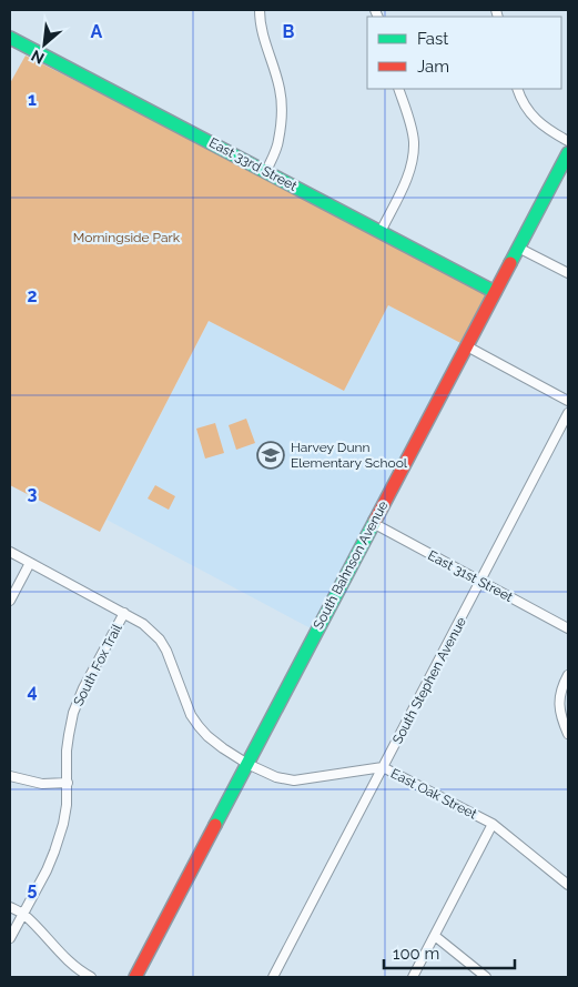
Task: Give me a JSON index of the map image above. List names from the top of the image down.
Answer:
{
  "streets": {
    "street": [
      "East 33rd Street",
      "South Bahnson Avenue",
      "East 31st Street",
      "South Fox Trail",
      "South Stephen Avenue",
      "East Oak Street"
    ]
  },
  "crossings": [
    ["East 33rd Street", "South Bahnson Avenue"],
    ["South Bahnson Avenue", "East 31st Street"],
    ["South Bahnson Avenue", "East Oak Street"],
    ["East 31st Street", "South Stephen Avenue"],
    ["South Fox Trail", "East Oak Street"],
    ["South Stephen Avenue", "East Oak Street"]
  ],
  "parks": ["Morningside Park"],
  "places": {
    "school or university": ["Harvey Dunn Elementary School"]
  },
  "legend": ["Fast", "Jam"],
  "scale_bar": "100 m",
  "north": "bottom left",
  "grid": {
    "columns": ["A", "B"],
    "rows": [
      "1",
      "2",
      "3",
      "4",
      "5"
    ]
  }
}
